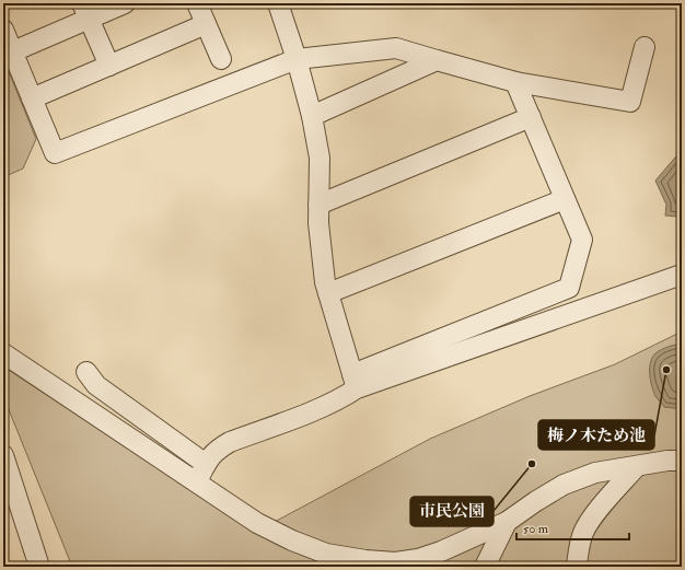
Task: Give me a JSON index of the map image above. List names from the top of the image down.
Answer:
{
  "places": ["梅ノ木ため池", "市民公園"],
  "scale_bar": "50 m"
}
